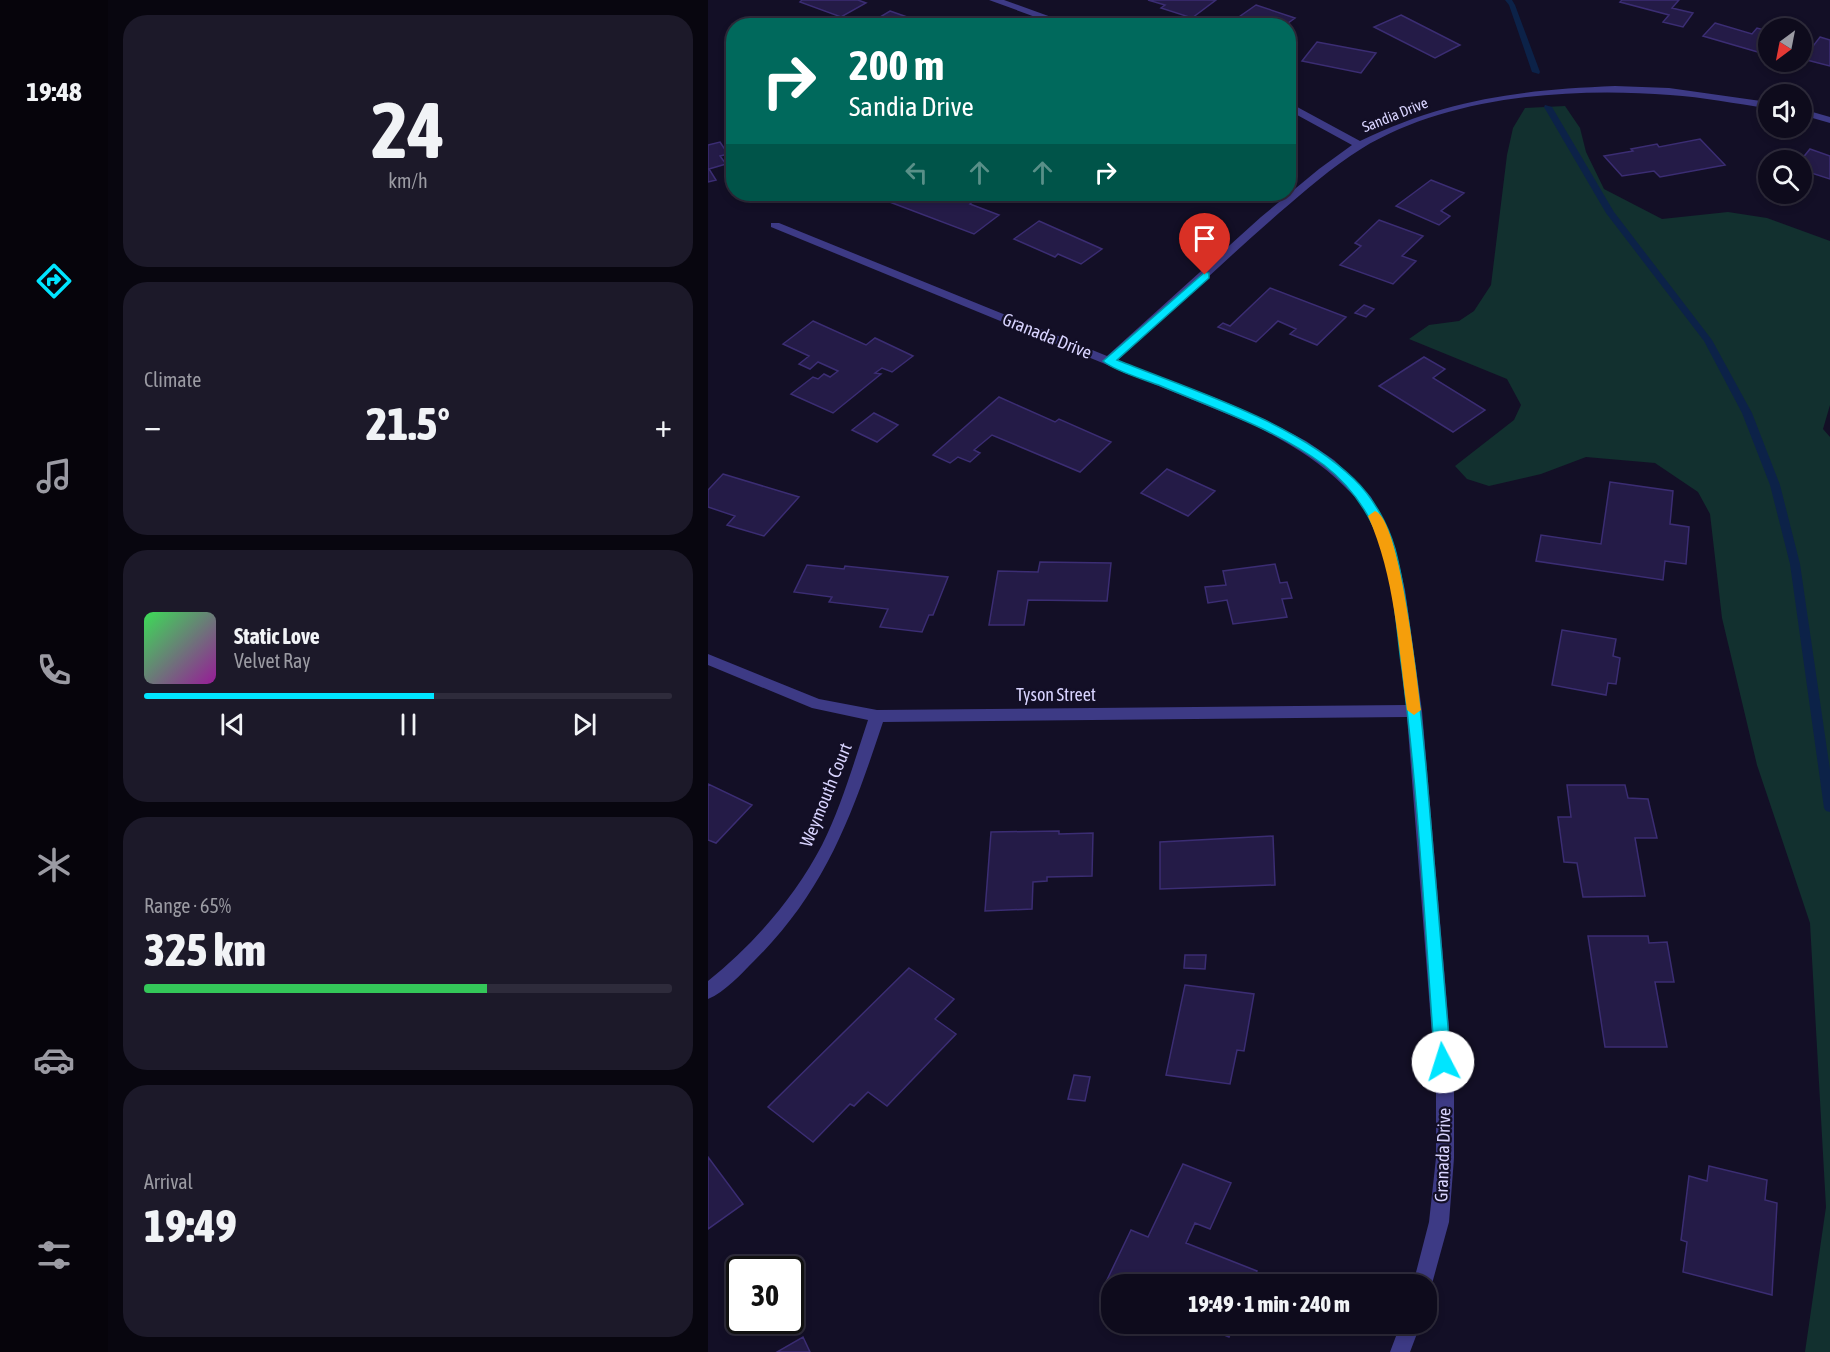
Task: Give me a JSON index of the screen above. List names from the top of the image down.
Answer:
{
  "streets": {
    "street": [
      "Sandia Drive",
      "Granada Drive",
      "Tyson Street",
      "Weymouth Court"
    ]
  },
  "crossings": [
    ["Sandia Drive", "Granada Drive"],
    ["Granada Drive", "Tyson Street"],
    ["Tyson Street", "Weymouth Court"]
  ],
  "north": "bottom left",
  "page": {
    "tabs": "19:48",
    "tile": [
      ["24", "km/h"],
      "Climate",
      ["Range · 65%", "325 km"],
      ["Arrival", "19:49"]
    ],
    "turn": ["200 m", "Sandia Drive"],
    "heat": ["−", "21.5°", "+"],
    "song": ["Static Love", "Velvet Ray"],
    "limit": "30",
    "trip": "19:49 · 1 min · 240 m"
  }
}
